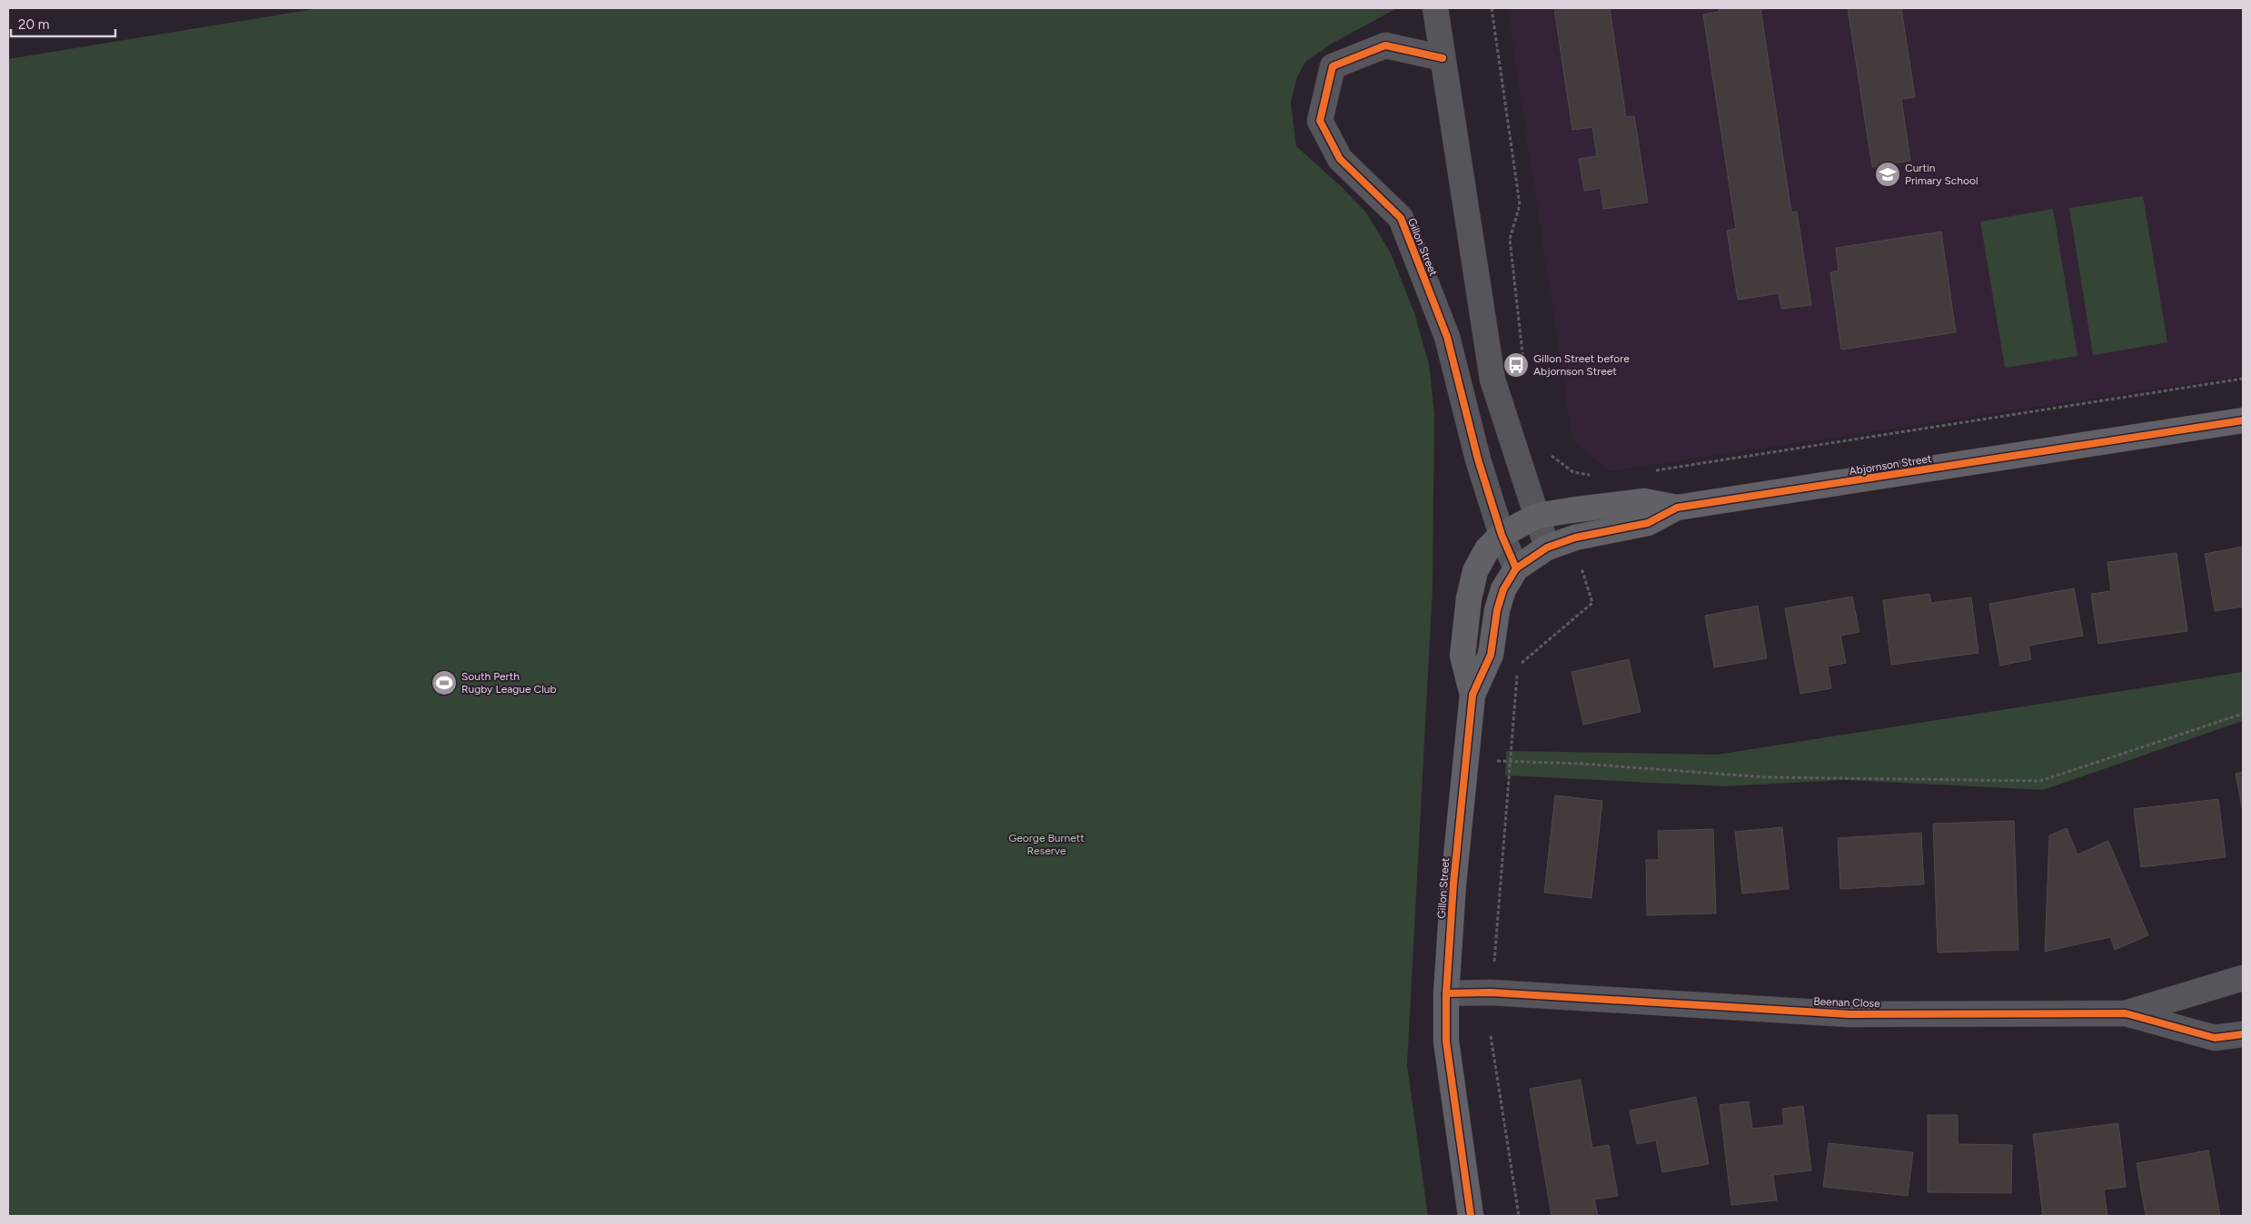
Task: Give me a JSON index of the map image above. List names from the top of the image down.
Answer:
{
  "streets": {
    "street": ["Gillon Street", "Abjornson Street", "Beenan Close"]
  },
  "crossings": [
    ["Gillon Street", "Abjornson Street"],
    ["Gillon Street", "Beenan Close"]
  ],
  "parks": ["George Burnett Reserve"],
  "places": {
    "school or university": ["Curtin Primary School"],
    "bus stop": ["Gillon Street before Abjornson Street"],
    "sports": ["South Perth Rugby League Club"]
  },
  "scale_bar": "20 m"
}
